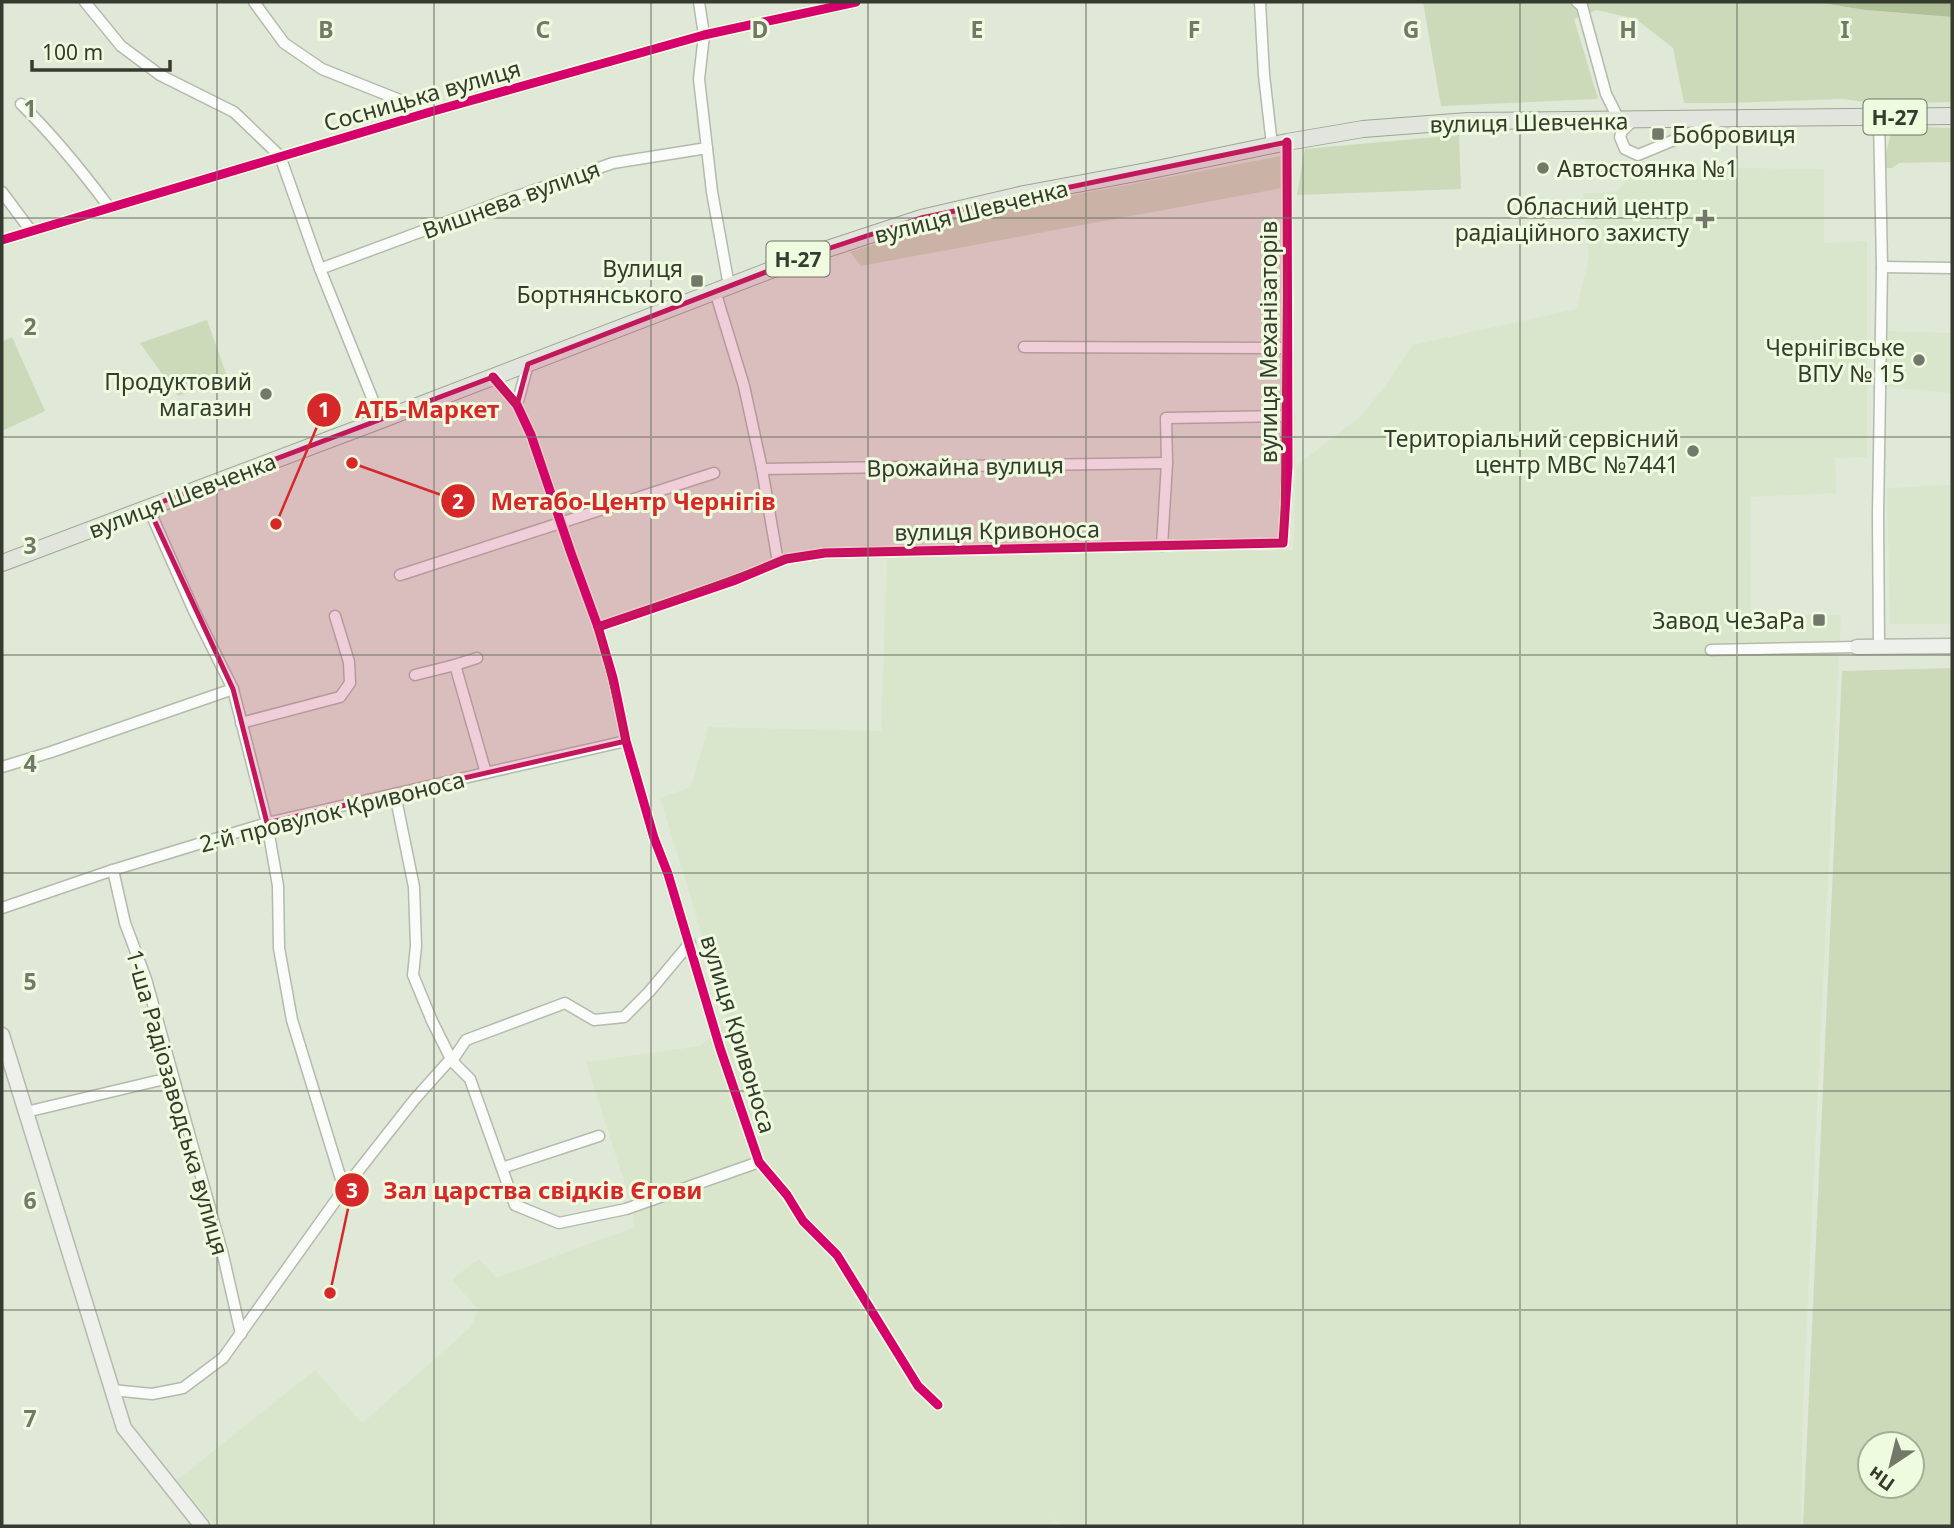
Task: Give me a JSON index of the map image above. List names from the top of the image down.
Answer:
{
  "streets": {
    "main road": ["Н-27", "вулиця Шевченка"],
    "street": [
      "Сосницька вулиця",
      "Вишнева вулиця",
      "вулиця Механізаторів",
      "Врожайна вулиця",
      "вулиця Кривоноса",
      "2-й провулок Кривоноса",
      "1-ша Радіозаводська вулиця"
    ]
  },
  "crossings": [
    ["вулиця Шевченка", "вулиця Механізаторів"],
    ["вулиця Шевченка", "вулиця Кривоноса"],
    ["вулиця Механізаторів", "вулиця Кривоноса"],
    ["вулиця Кривоноса", "2-й провулок Кривоноса"],
    ["2-й провулок Кривоноса", "1-ша Радіозаводська вулиця"]
  ],
  "places": {
    "transit": ["Бобровиця", "Вулиця Бортнянського", "Завод ЧеЗаРа"],
    "other": [
      "Автостоянка №1",
      "Чернігівське ВПУ № 15",
      "Продуктовий магазин",
      "Територіальний сервісний центр МВС №7441",
      "Метабо-Центр Чернігів",
      "АТБ-Маркет",
      "Зал царства свідків Єгови"
    ],
    "health": ["Обласний центр радіаційного захисту"]
  },
  "scale_bar": "100 m",
  "north": "bottom left",
  "grid": {
    "columns": [
      "B",
      "C",
      "D",
      "E",
      "F",
      "G",
      "H",
      "I"
    ],
    "rows": [
      "1",
      "2",
      "3",
      "4",
      "5",
      "6",
      "7"
    ]
  }
}
